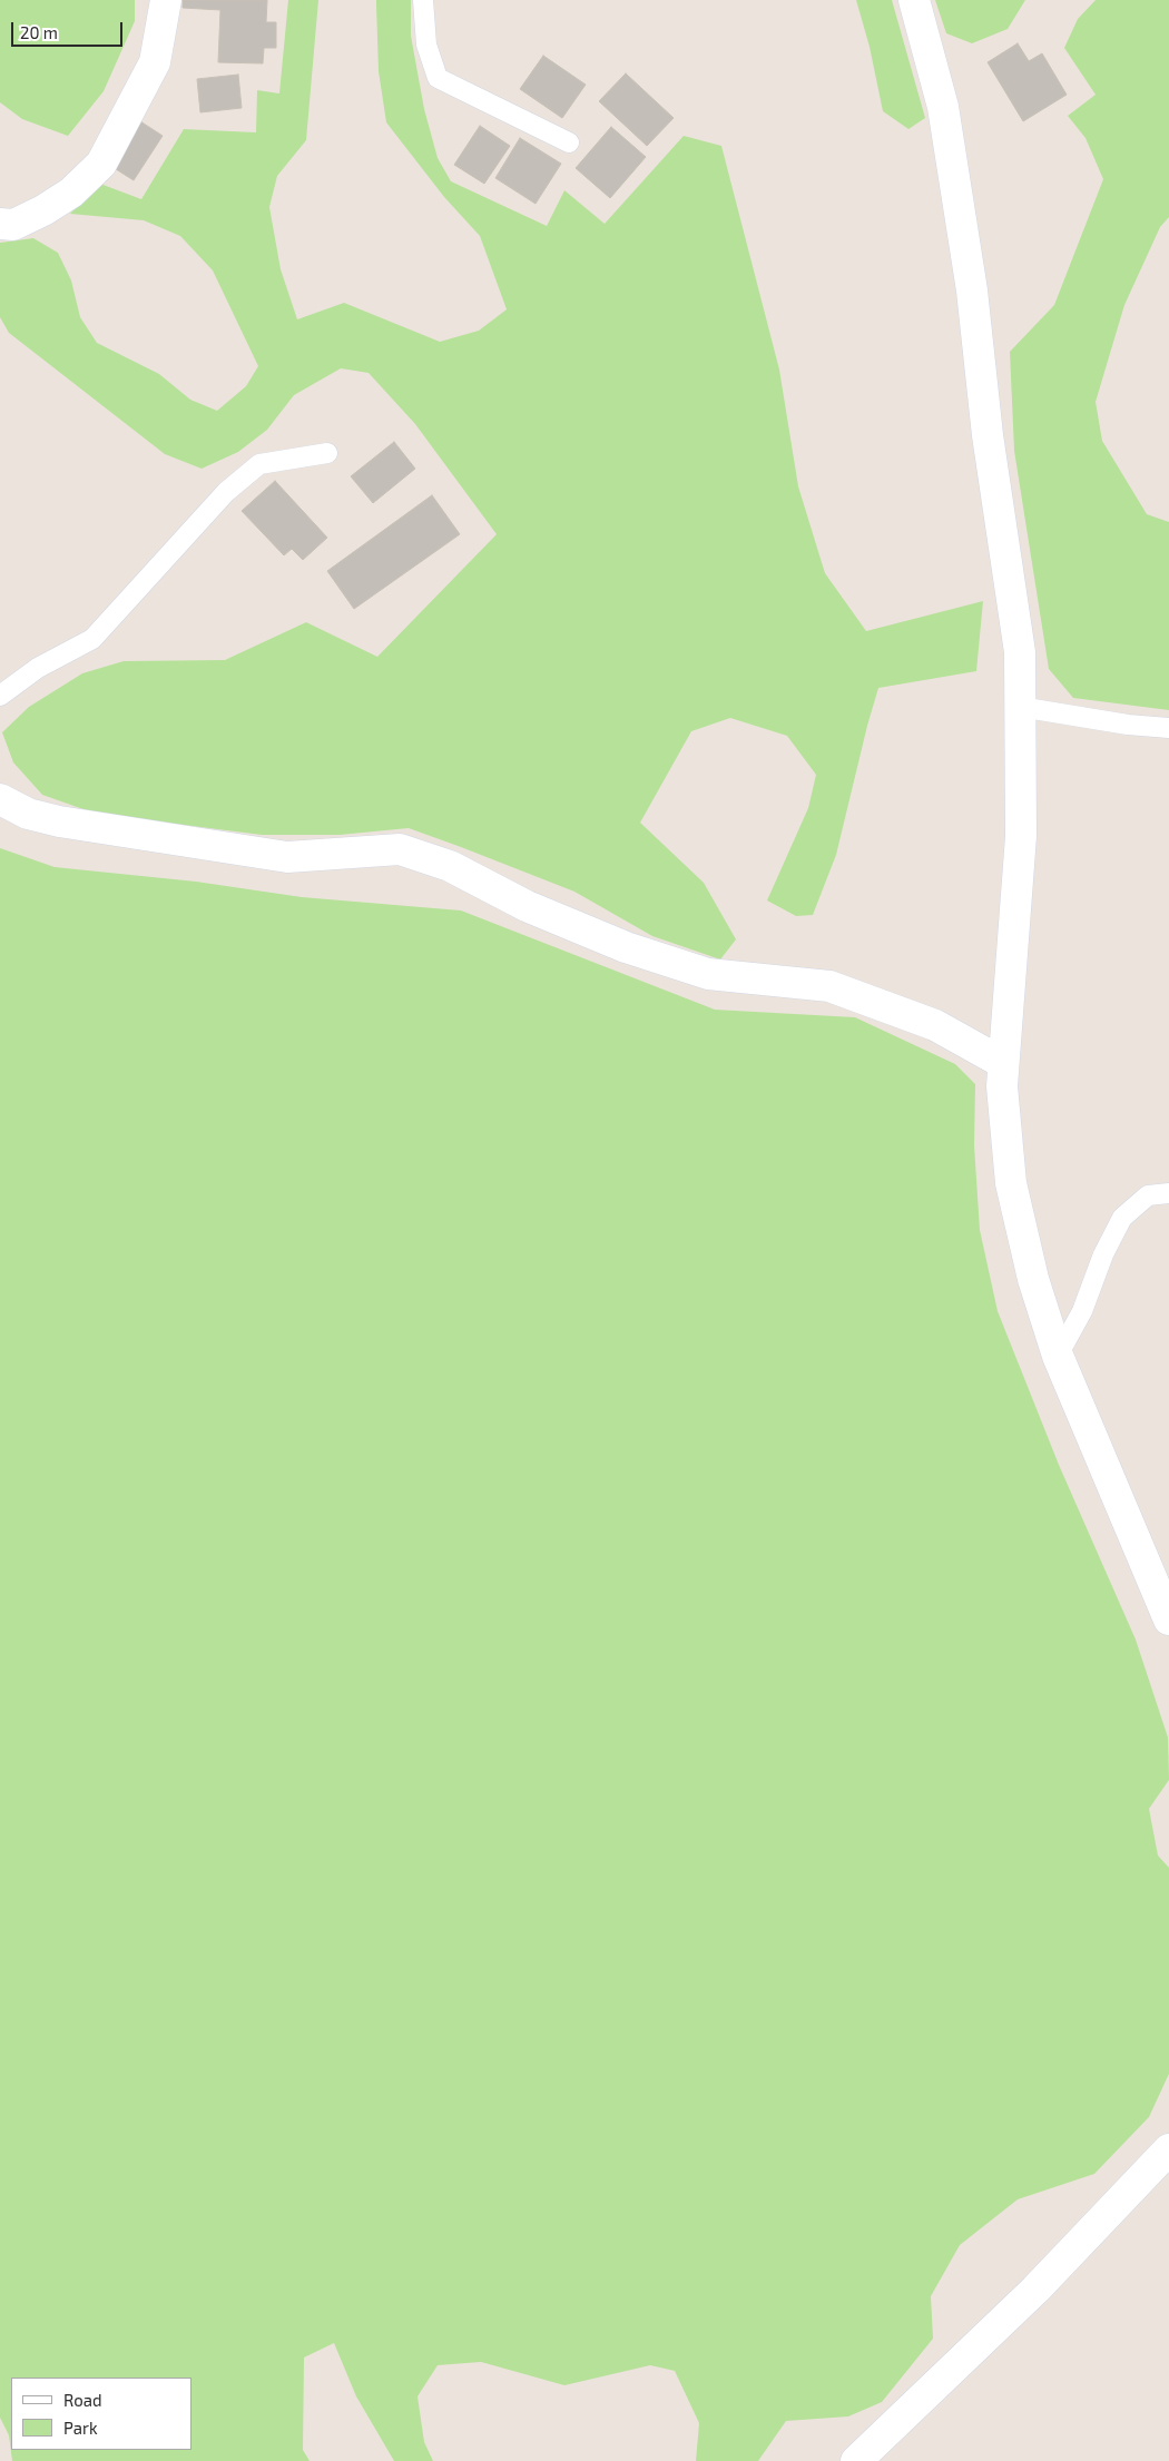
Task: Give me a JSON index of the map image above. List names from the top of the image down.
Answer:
{
  "legend": ["Road", "Park"],
  "scale_bar": "20 m"
}
